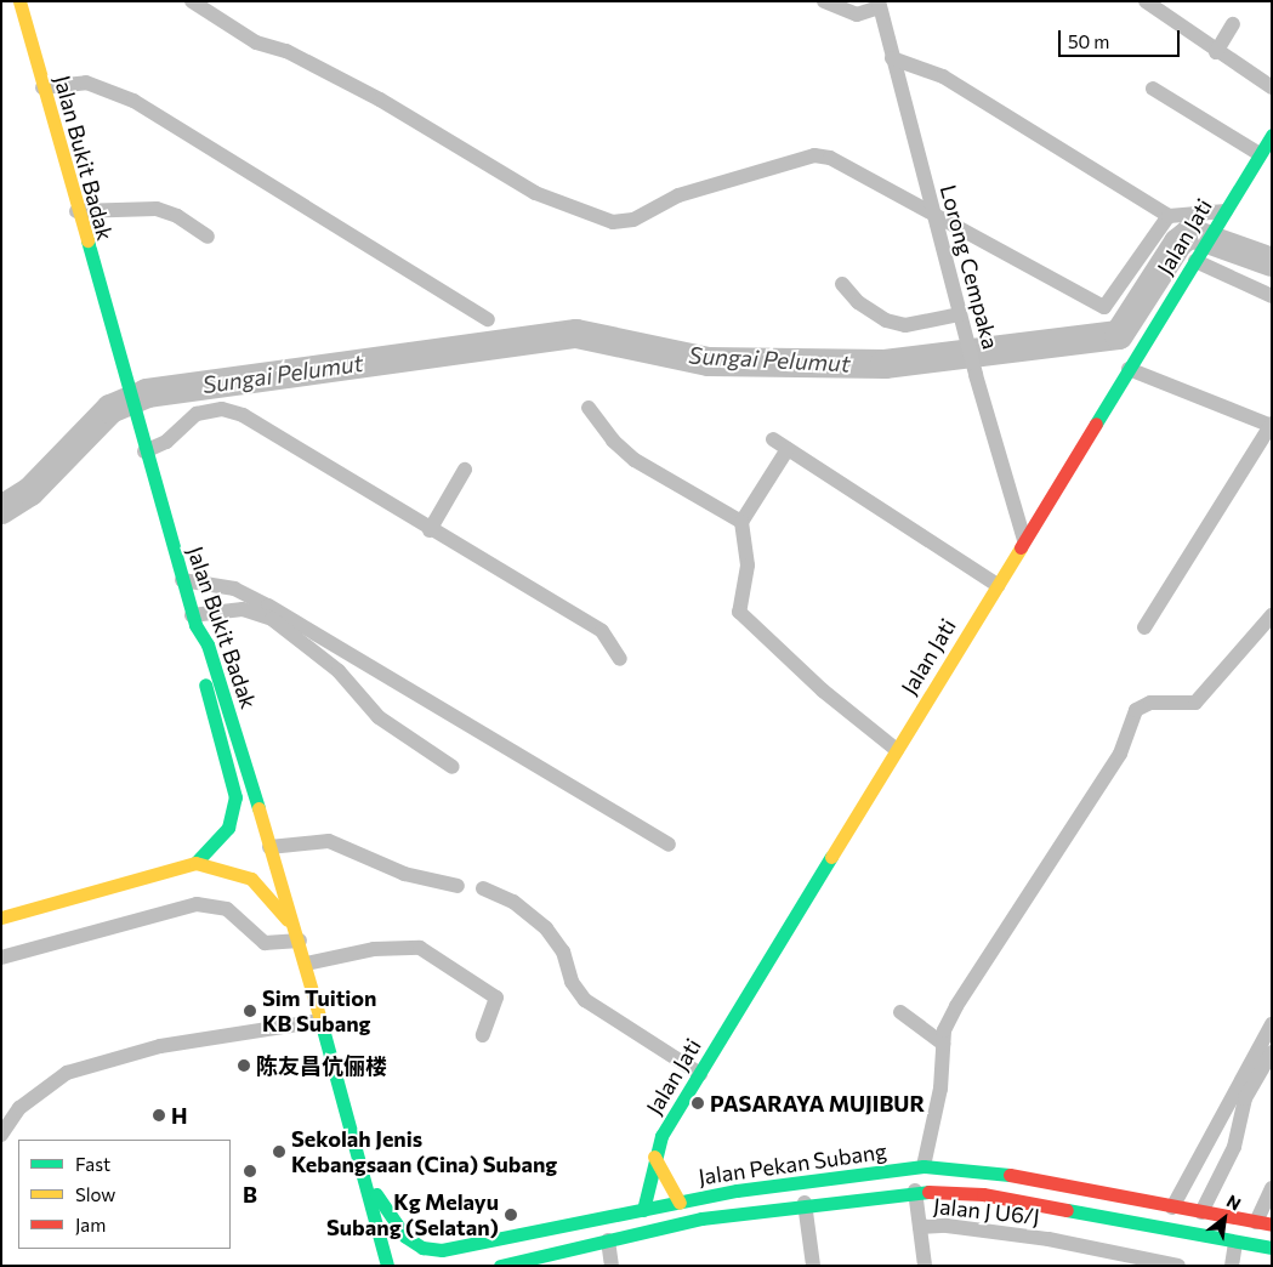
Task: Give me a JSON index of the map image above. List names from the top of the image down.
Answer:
{
  "streets": {
    "main road": ["Jalan Bukit Badak", "Jalan Jati", "Jalan Pekan Subang"],
    "street": ["Lorong Cempaka", "Jalan J U6/J"]
  },
  "crossings": [
    ["Jalan Bukit Badak", "Jalan Pekan Subang"],
    ["Jalan Jati", "Lorong Cempaka"],
    ["Jalan Jati", "Jalan Pekan Subang"]
  ],
  "water": ["Sungai Pelumut"],
  "places": [
    "Sim Tuition KB Subang",
    "陈友昌伉俪楼",
    "PASARAYA MUJIBUR",
    "H",
    "Sekolah Jenis Kebangsaan (Cina) Subang",
    "B",
    "Kg Melayu Subang (Selatan)"
  ],
  "legend": ["Fast", "Slow", "Jam"],
  "scale_bar": "50 m",
  "north": "top right"
}
